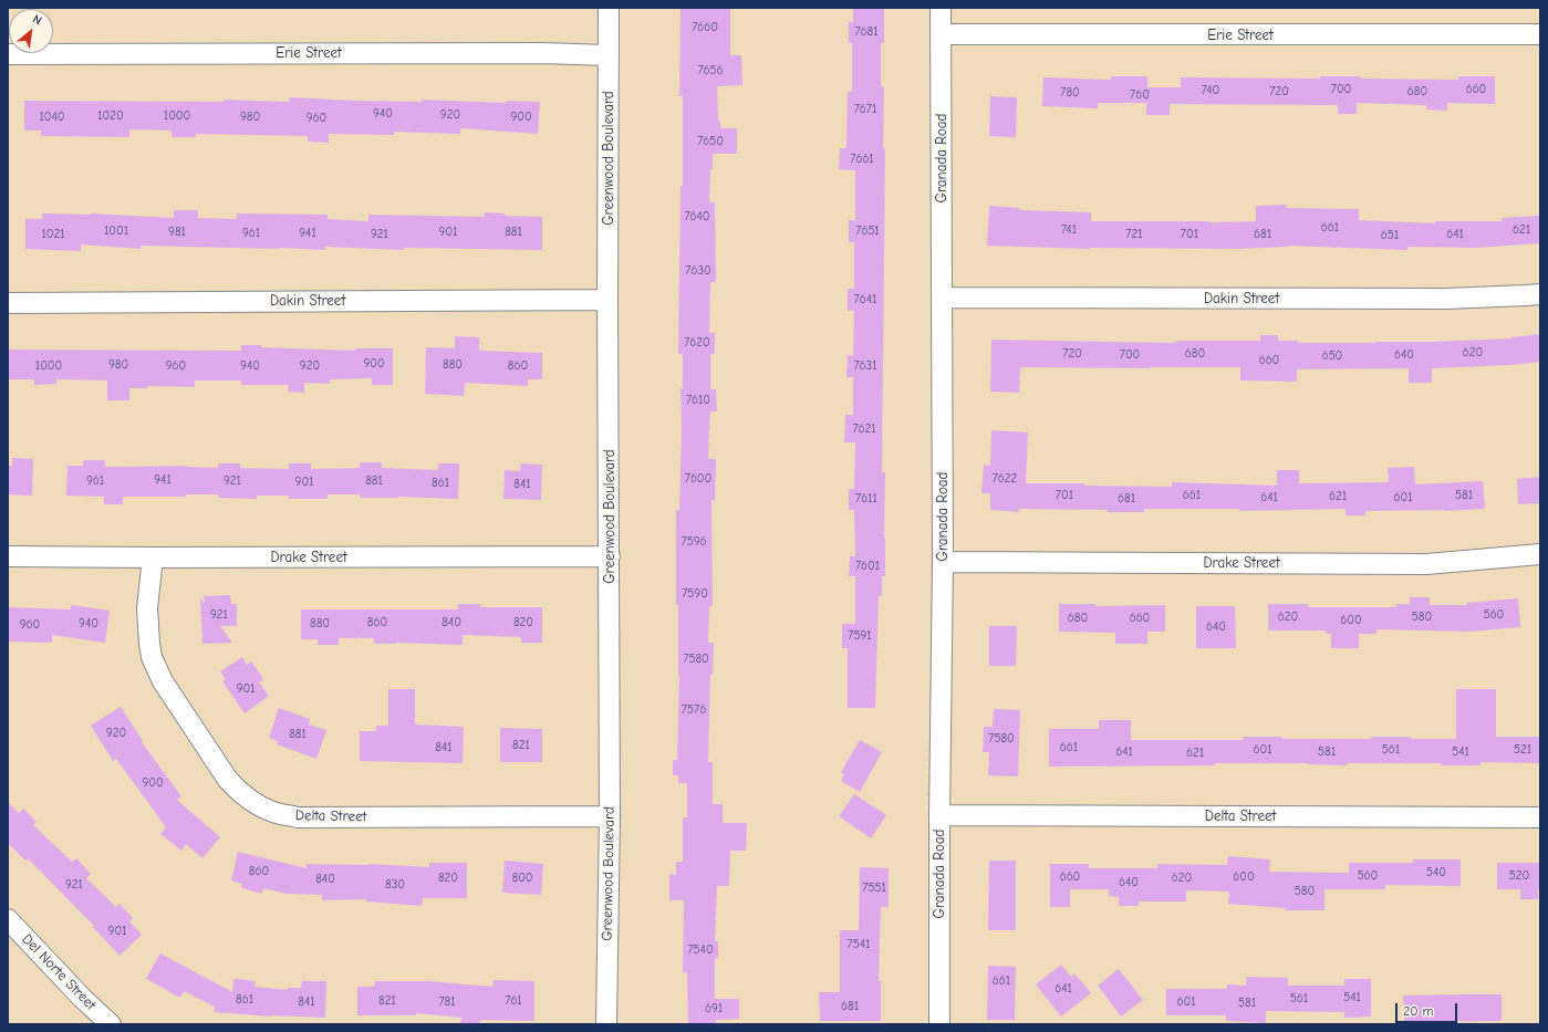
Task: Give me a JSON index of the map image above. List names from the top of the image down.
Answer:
{
  "streets": {
    "street": [
      "Erie Street",
      "Greenwood Boulevard",
      "Granada Road",
      "Dakin Street",
      "Drake Street",
      "Delta Street",
      "Del Norte Street"
    ]
  },
  "crossings": [
    ["Erie Street", "Greenwood Boulevard"],
    ["Erie Street", "Granada Road"],
    ["Greenwood Boulevard", "Dakin Street"],
    ["Greenwood Boulevard", "Drake Street"],
    ["Greenwood Boulevard", "Delta Street"],
    ["Granada Road", "Dakin Street"],
    ["Granada Road", "Drake Street"],
    ["Granada Road", "Delta Street"],
    ["Drake Street", "Delta Street"]
  ],
  "house_numbers": [
    "7660",
    "7681",
    "7656",
    "700",
    "660",
    "740",
    "720",
    "680",
    "780",
    "760",
    "7671",
    "940",
    "920",
    "1020",
    "1000",
    "1040",
    "980",
    "900",
    "960",
    "7650",
    "7661",
    "7640",
    "661",
    "741",
    "621",
    "1001",
    "7651",
    "981",
    "901",
    "881",
    "961",
    "941",
    "1021",
    "921",
    "721",
    "701",
    "681",
    "641",
    "651",
    "7630",
    "7641",
    "7620",
    "620",
    "720",
    "680",
    "700",
    "640",
    "650",
    "660",
    "900",
    "980",
    "880",
    "1000",
    "960",
    "940",
    "920",
    "860",
    "7631",
    "7610",
    "7621",
    "7600",
    "7622",
    "941",
    "961",
    "921",
    "881",
    "901",
    "861",
    "841",
    "701",
    "661",
    "581",
    "621",
    "641",
    "601",
    "7611",
    "681",
    "7596",
    "7601",
    "7590",
    "921",
    "560",
    "620",
    "580",
    "680",
    "660",
    "600",
    "860",
    "840",
    "820",
    "940",
    "880",
    "960",
    "640",
    "7591",
    "7580",
    "901",
    "7576",
    "920",
    "881",
    "7580",
    "821",
    "841",
    "661",
    "601",
    "561",
    "521",
    "641",
    "581",
    "541",
    "621",
    "900",
    "860",
    "540",
    "560",
    "520",
    "660",
    "600",
    "820",
    "800",
    "620",
    "840",
    "640",
    "921",
    "830",
    "7551",
    "580",
    "901",
    "7541",
    "7540",
    "661",
    "641",
    "541",
    "561",
    "861",
    "821",
    "761",
    "841",
    "781",
    "601",
    "581",
    "681",
    "691"
  ],
  "scale_bar": "20 m",
  "north": "top right"
}
